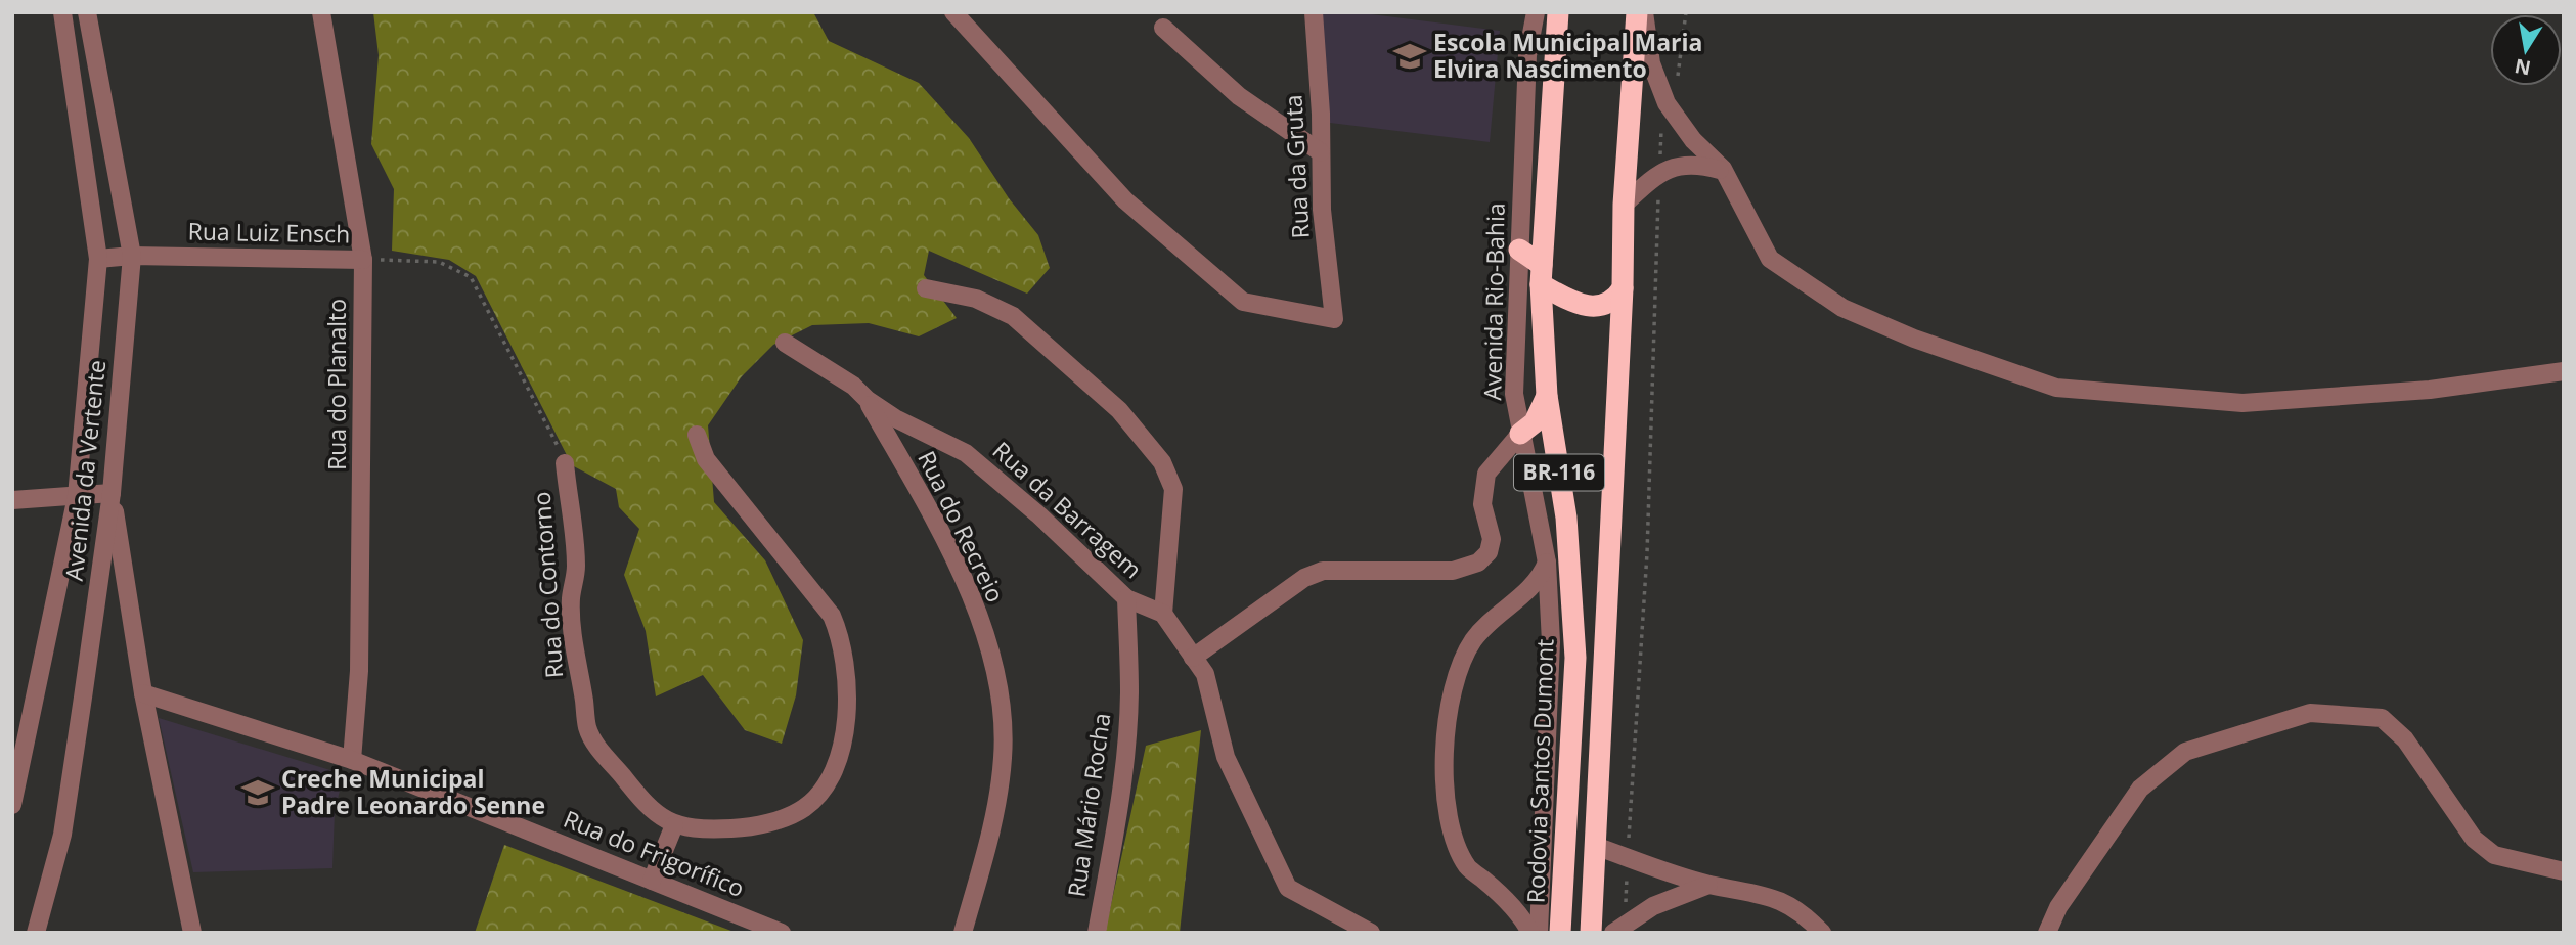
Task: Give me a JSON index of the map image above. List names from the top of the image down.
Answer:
{
  "streets": {
    "highway": ["BR-116", "Rodovia Santos Dumont"],
    "street": [
      "Rua da Gruta",
      "Rua Luiz Ensch",
      "Avenida Rio-Bahia",
      "Rua do Planalto",
      "Avenida da Vertente",
      "Rua da Barragem",
      "Rua do Recreio",
      "Rua do Contorno",
      "Rua Mário Rocha",
      "Rua do Frigorífico"
    ]
  },
  "crossings": [
    ["Rua Luiz Ensch", "Rua do Planalto"],
    ["Rua Luiz Ensch", "Avenida da Vertente"],
    ["Rua Luiz Ensch", "Rua do Contorno"],
    ["Rua do Planalto", "Rua do Frigorífico"],
    ["Rua da Barragem", "Rua do Recreio"],
    ["Rua da Barragem", "Rua Mário Rocha"]
  ],
  "places": {
    "school or university": ["Escola Municipal Maria Elvira Nascimento", "Creche Municipal Padre Leonardo Senne"]
  },
  "north": "bottom"
}
